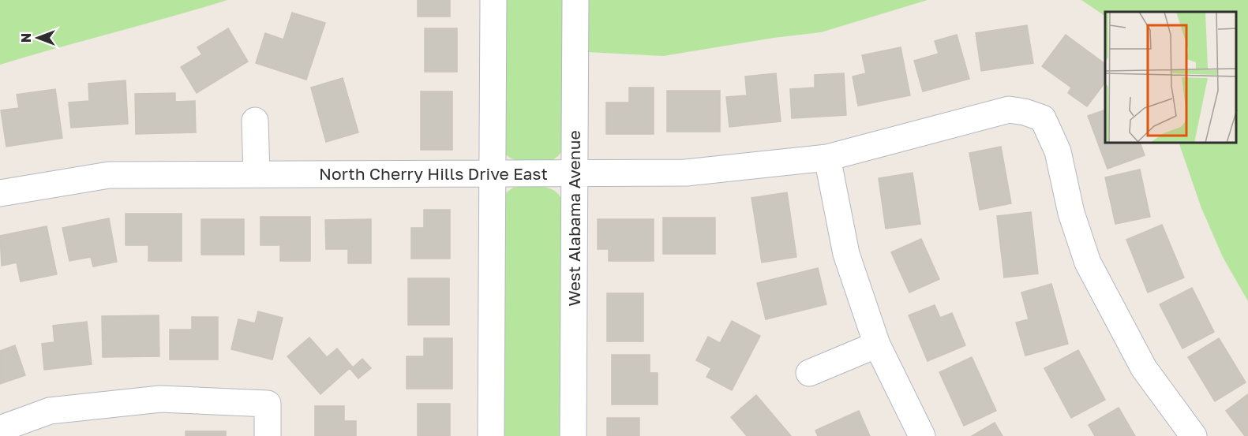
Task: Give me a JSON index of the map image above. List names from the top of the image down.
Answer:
{
  "streets": {
    "street": ["North Cherry Hills Drive East", "West Alabama Avenue"]
  },
  "crossings": [
    ["North Cherry Hills Drive East", "West Alabama Avenue"]
  ],
  "north": "left"
}
